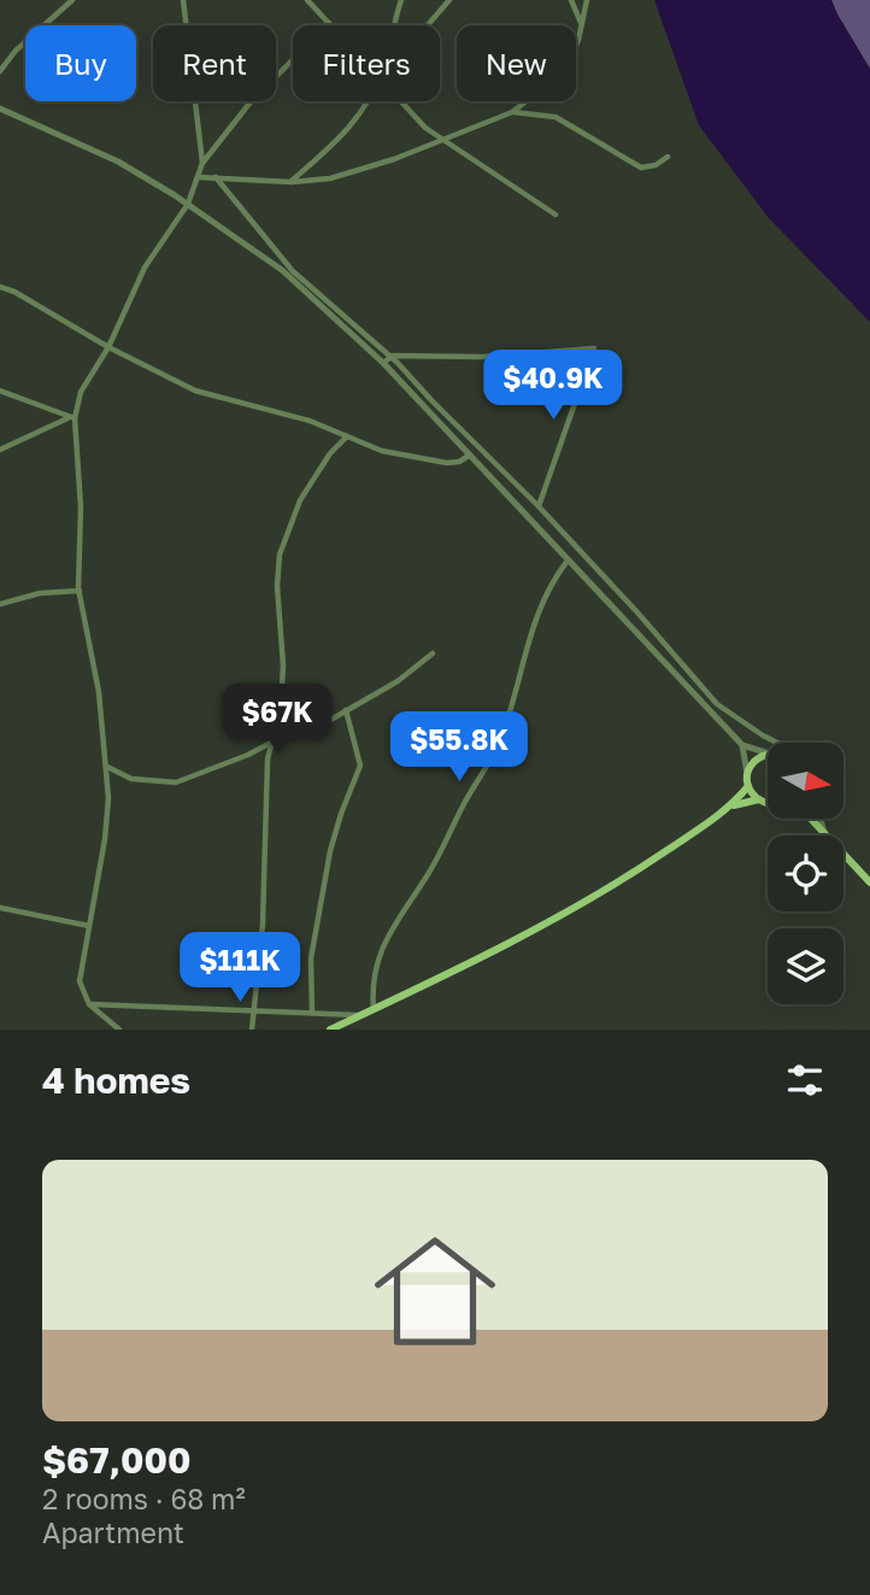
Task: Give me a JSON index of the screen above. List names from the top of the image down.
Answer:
{
  "north": "right",
  "page": {
    "chip": [
      "Buy",
      "Rent",
      "Filters",
      "New"
    ],
    "price": [
      "$40.9K",
      "$67K",
      "$55.8K",
      "$111K"
    ],
    "heading": "4 homes",
    "list": [
      {
        "name": "$67,000",
        "note": "2 rooms · 68 m² · Apartment"
      }
    ]
  }
}
